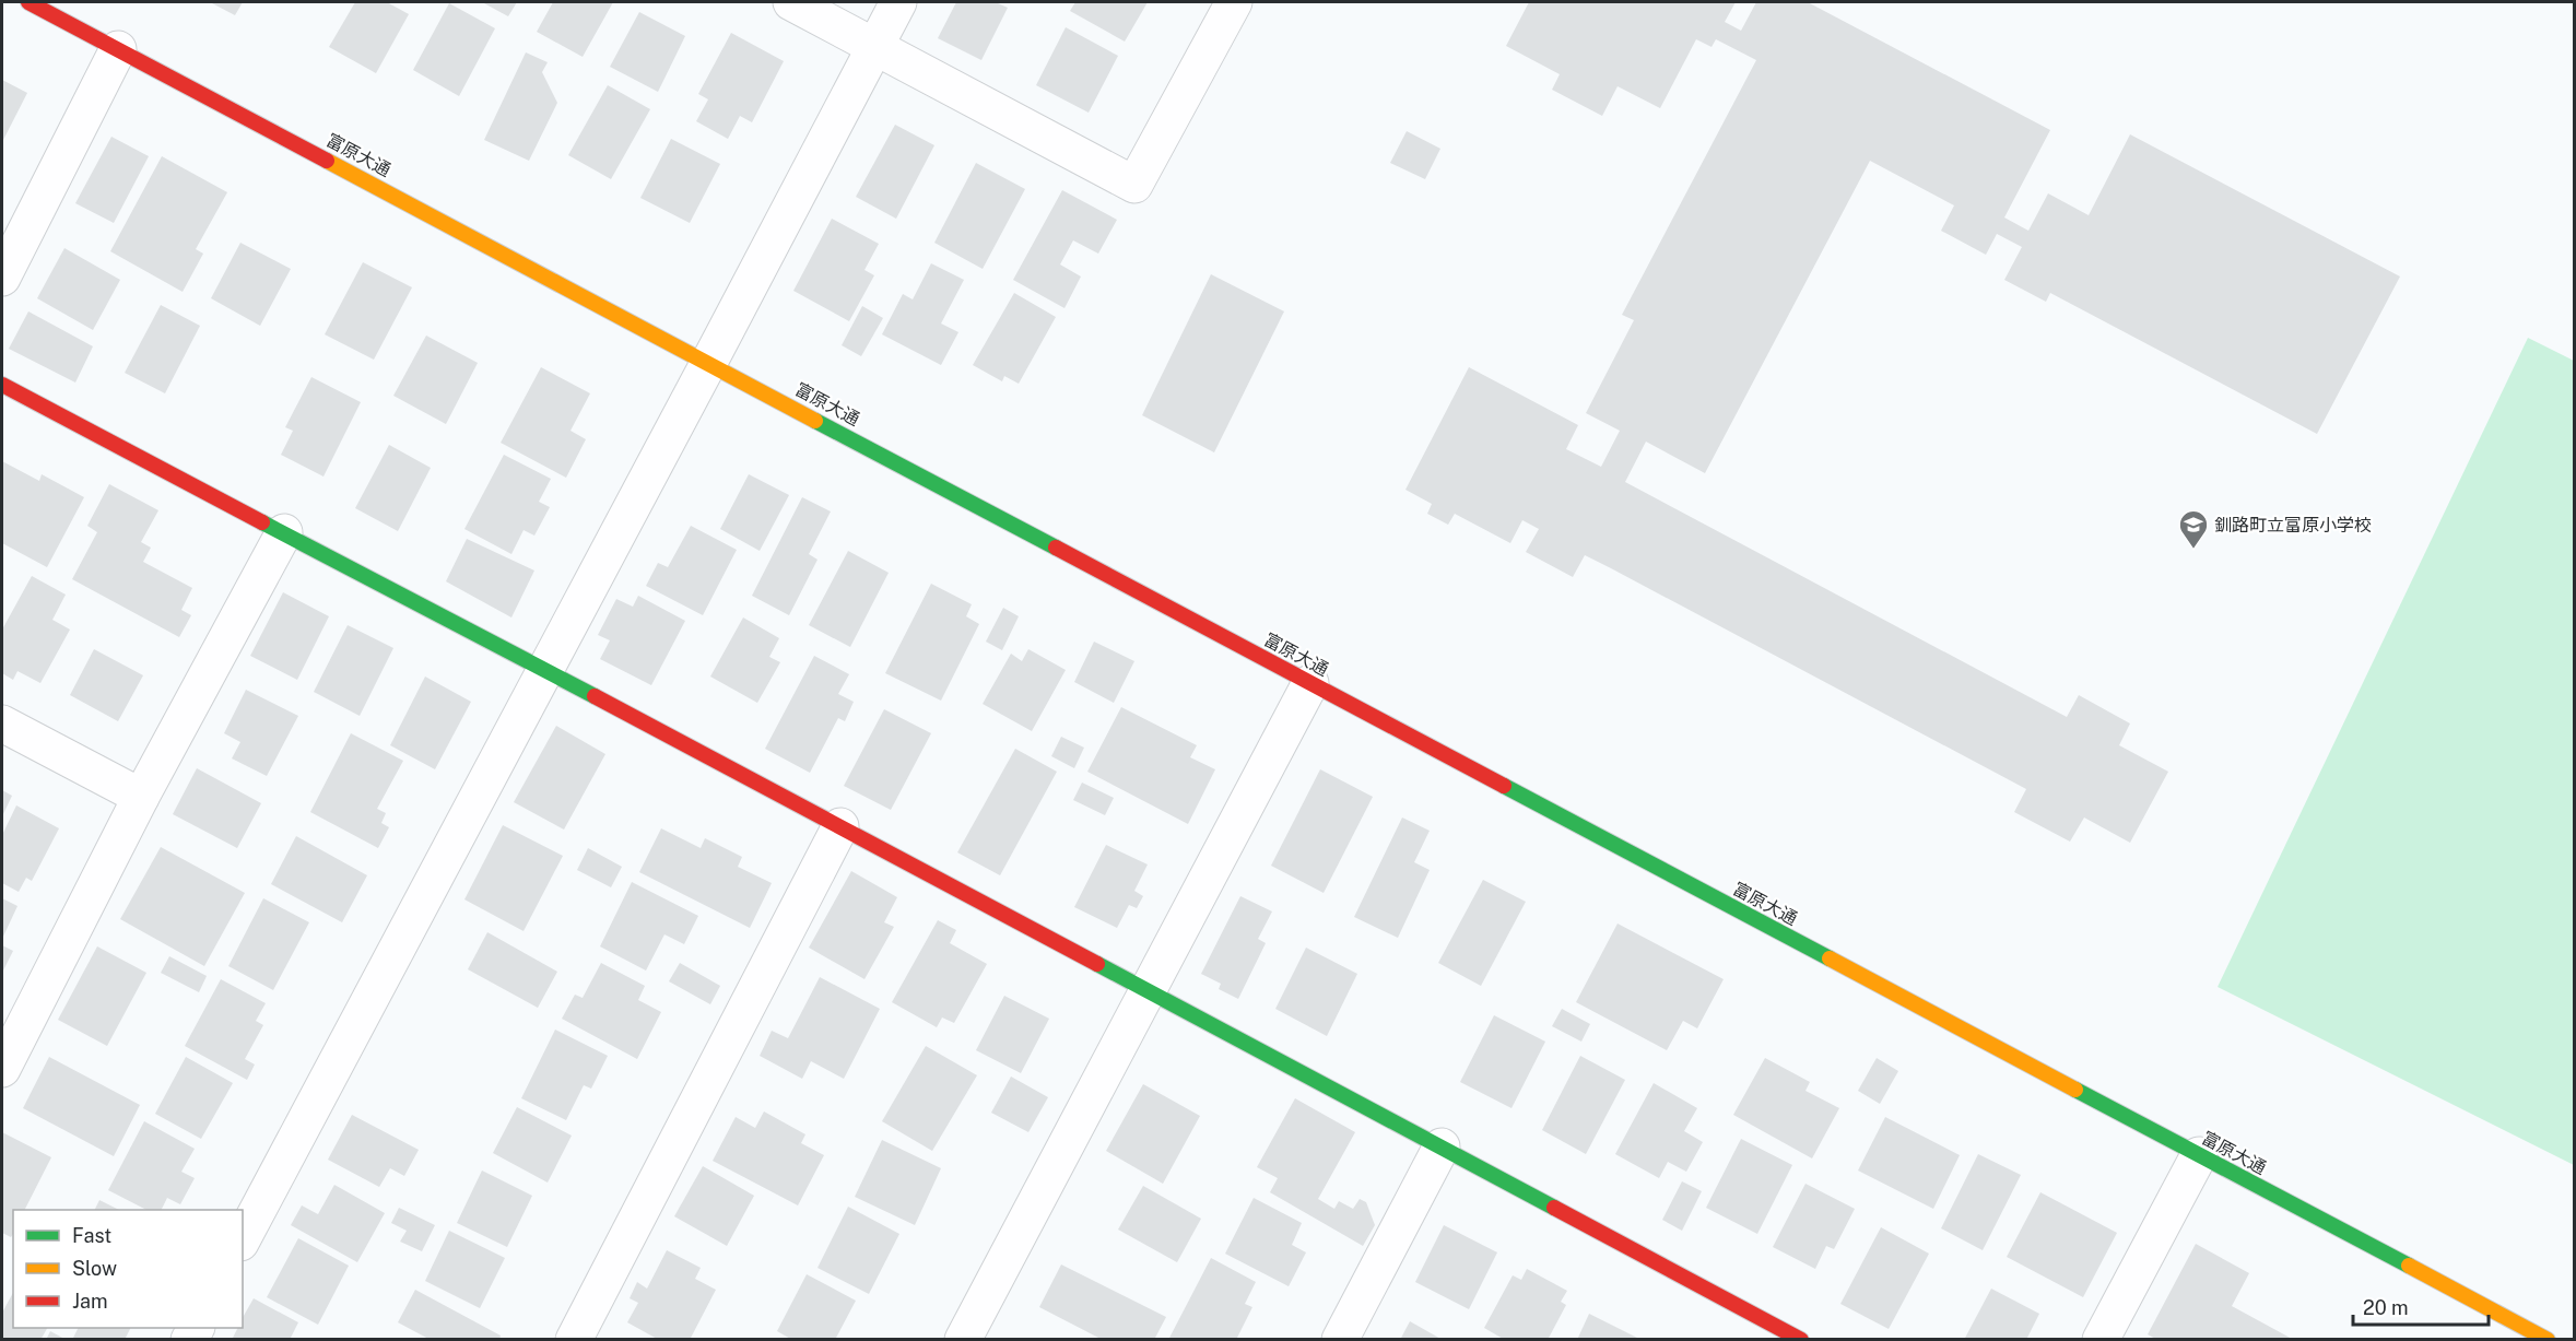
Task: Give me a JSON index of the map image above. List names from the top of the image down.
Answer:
{
  "streets": {
    "street": ["富原大通"]
  },
  "places": {
    "school or university": ["釧路町立富原小学校"]
  },
  "legend": ["Fast", "Slow", "Jam"],
  "scale_bar": "20 m"
}
